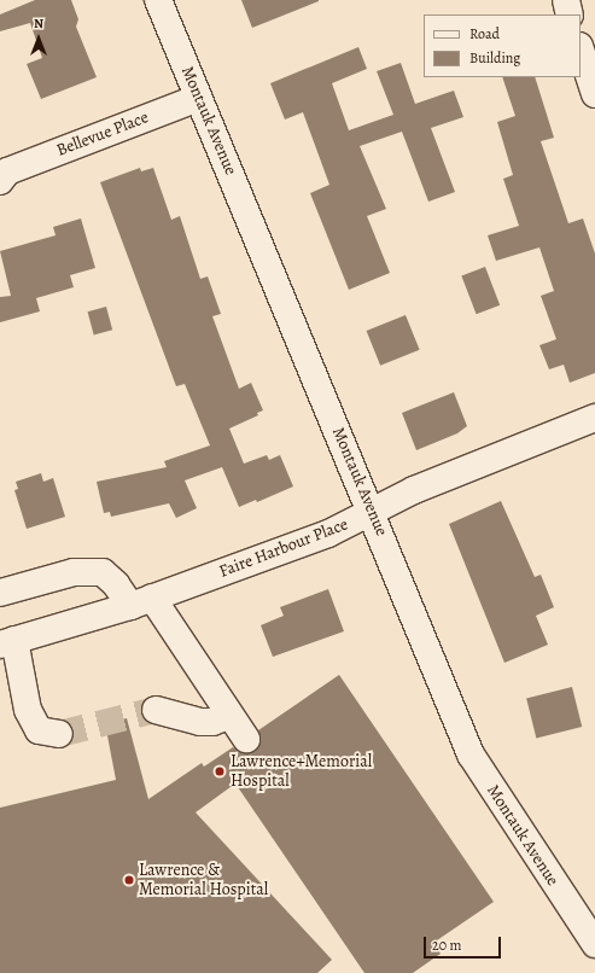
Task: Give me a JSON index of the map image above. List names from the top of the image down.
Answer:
{
  "streets": {
    "street": ["Montauk Avenue", "Bellevue Place", "Faire Harbour Place"]
  },
  "crossings": [
    ["Montauk Avenue", "Bellevue Place"],
    ["Montauk Avenue", "Faire Harbour Place"]
  ],
  "places": ["Lawrence+Memorial Hospital", "Lawrence & Memorial Hospital"],
  "legend": ["Road", "Building"],
  "scale_bar": "20 m",
  "north": "top"
}
